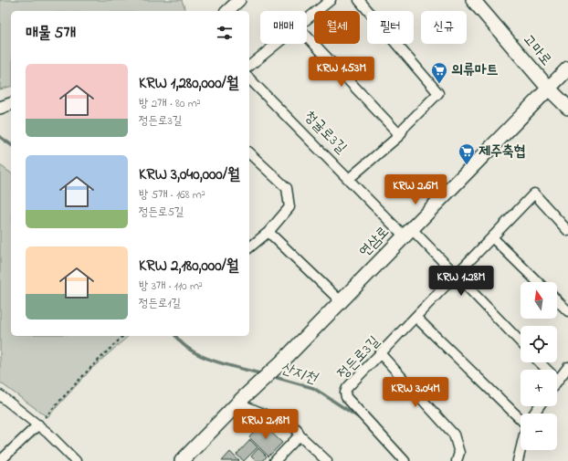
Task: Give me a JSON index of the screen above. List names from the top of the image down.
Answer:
{
  "streets": {
    "main road": ["고마로", "연삼로"],
    "street": ["청귤로3길", "정든로3길"]
  },
  "crossings": [
    ["고마로", "연삼로"],
    ["청귤로3길", "연삼로"]
  ],
  "water": ["산지천"],
  "places": {
    "supermarket": ["의류마트", "제주축협"]
  },
  "north": "top",
  "page": {
    "chip": [
      "매매",
      "월세",
      "필터",
      "신규"
    ],
    "heading": "매물 5개",
    "list": [
      {
        "name": "KRW 1,280,000/월",
        "note": "방 2개 · 80 m² · 정든로3길"
      },
      {
        "name": "KRW 3,040,000/월",
        "note": "방 5개 · 168 m² · 정든로5길"
      },
      {
        "name": "KRW 2,180,000/월",
        "note": "방 3개 · 110 m² · 정든로1길"
      }
    ],
    "price": [
      "KRW 1.53M",
      "KRW 2.6M",
      "KRW 1.28M",
      "KRW 3.04M",
      "KRW 2.18M"
    ],
    "map_buttons": ["+", "−"]
  }
}
